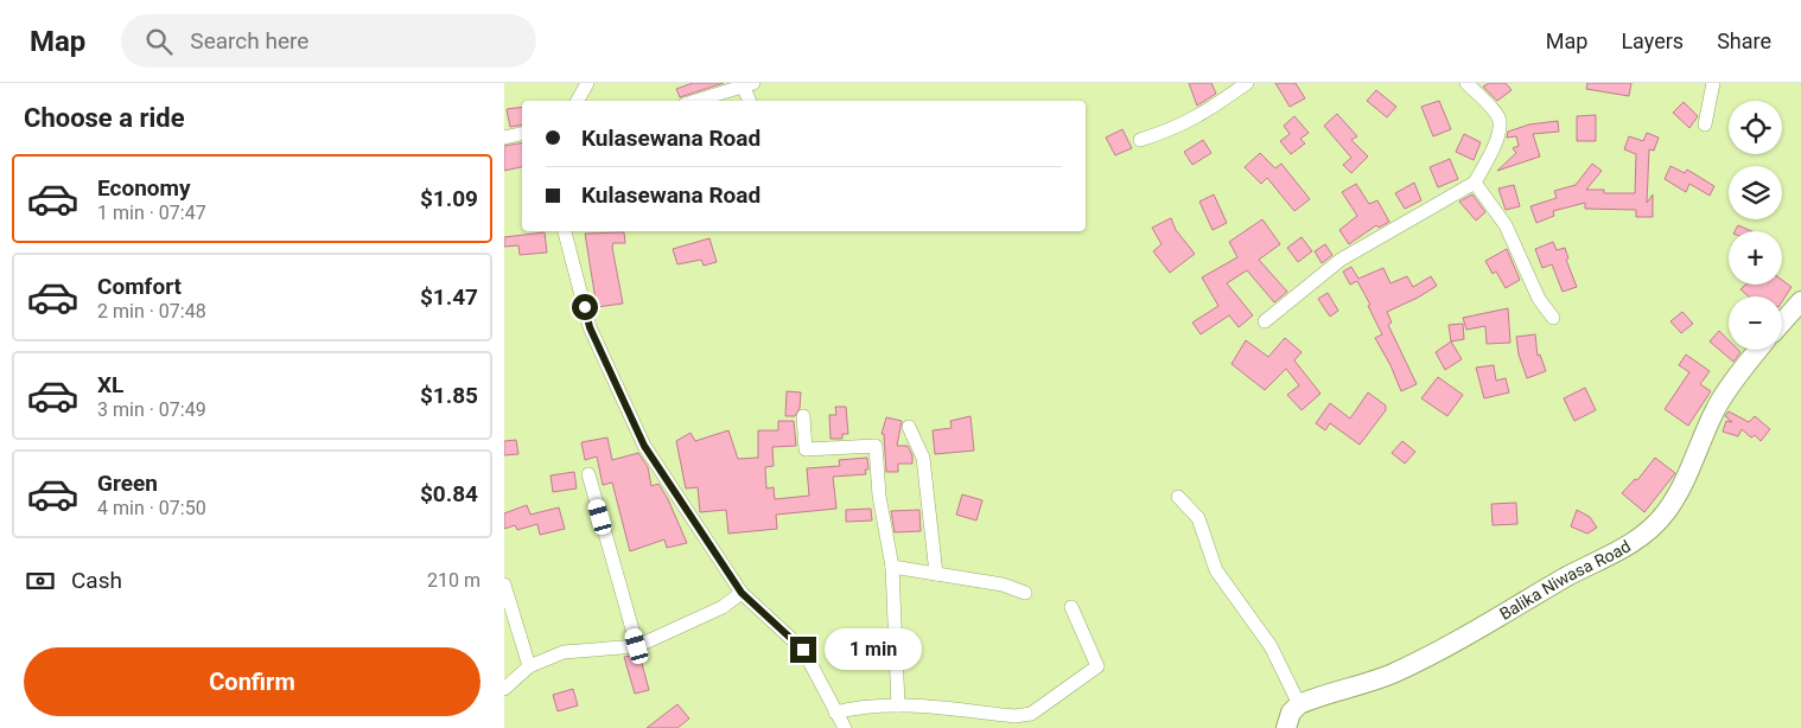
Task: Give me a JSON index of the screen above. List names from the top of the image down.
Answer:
{
  "streets": {
    "street": ["Balika Niwasa Road"]
  },
  "page": {
    "header": "Map",
    "search": "Search here",
    "nav": ["Map", "Layers", "Share"],
    "heading": "Choose a ride",
    "map_buttons": ["+", "−"],
    "banner": ["Kulasewana Road", "Kulasewana Road"],
    "list": [
      {
        "name": "Economy",
        "note": "1 min · 07:47",
        "value": "$1.09"
      },
      {
        "name": "Comfort",
        "note": "2 min · 07:48",
        "value": "$1.47"
      },
      {
        "name": "XL",
        "note": "3 min · 07:49",
        "value": "$1.85"
      },
      {
        "name": "Green",
        "note": "4 min · 07:50",
        "value": "$0.84"
      }
    ],
    "pay": ["Cash", "210 m"],
    "bubble": "1 min",
    "buttons": "Confirm"
  }
}
